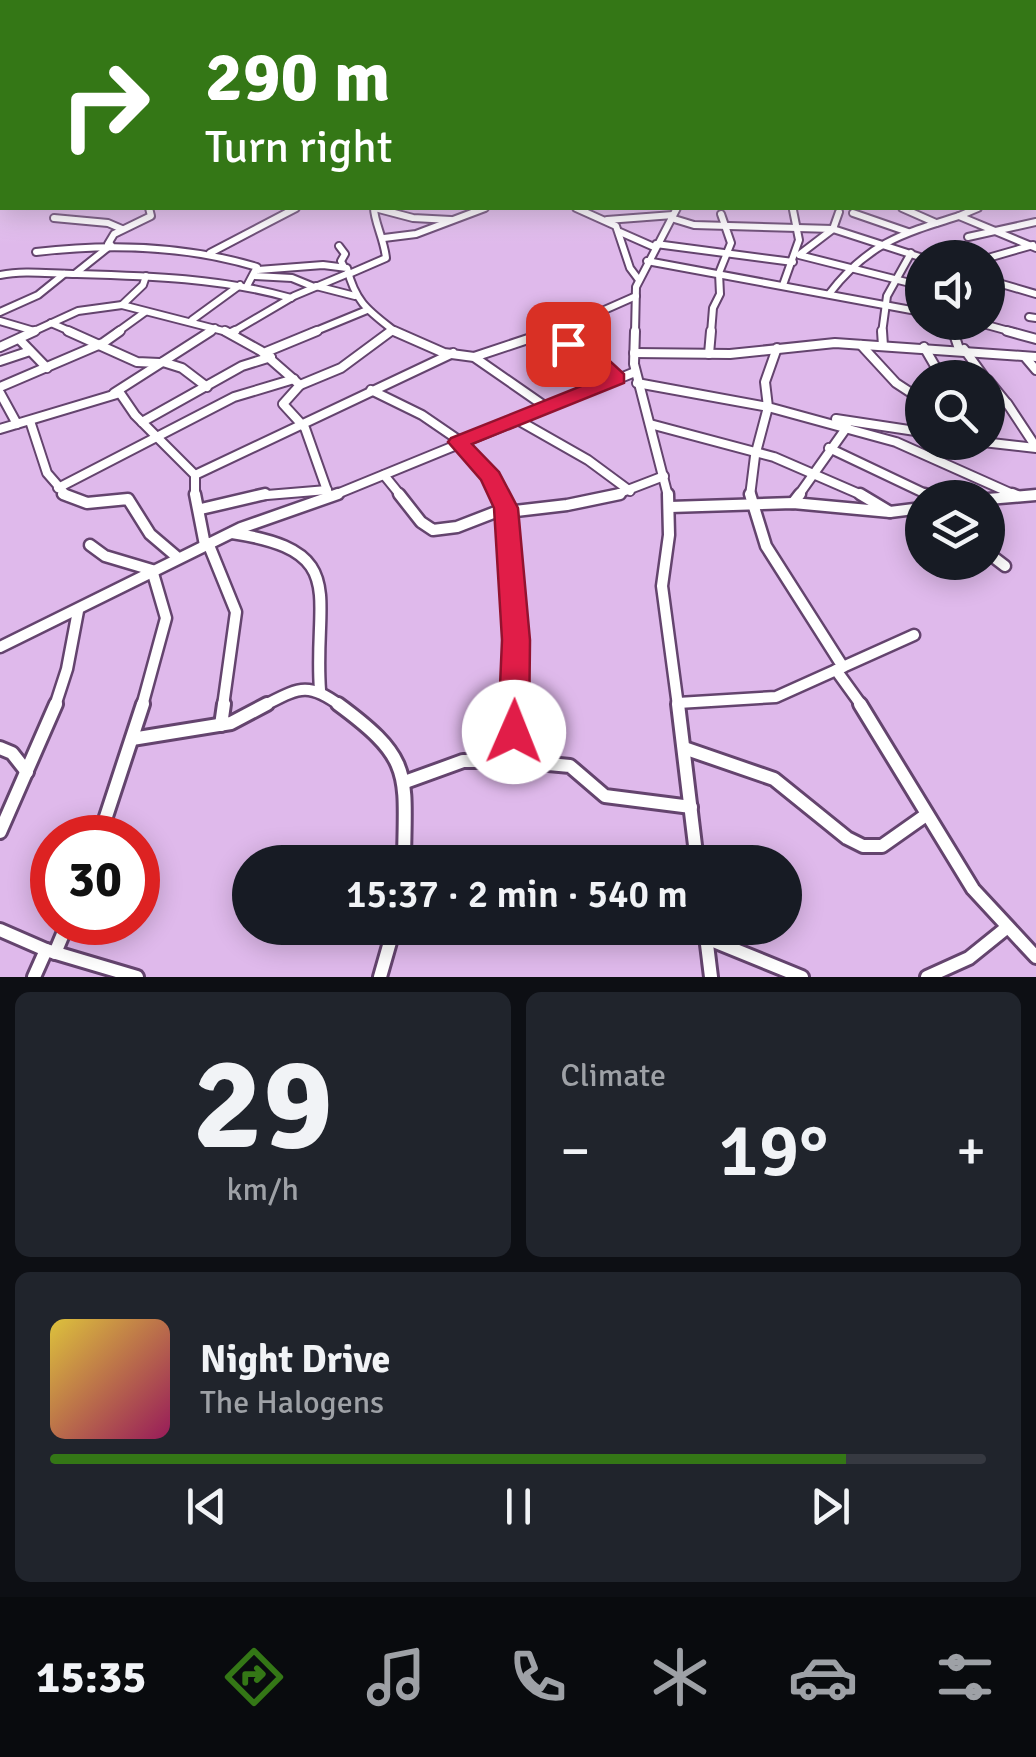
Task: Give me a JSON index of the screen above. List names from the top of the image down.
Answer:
{
  "page": {
    "turn": ["290 m", "Turn right"],
    "limit": "30",
    "trip": "15:37 · 2 min · 540 m",
    "tile": [
      ["29", "km/h"],
      "Climate"
    ],
    "heat": ["−", "19°", "+"],
    "song": ["Night Drive", "The Halogens"],
    "tabs": "15:35"
  }
}
